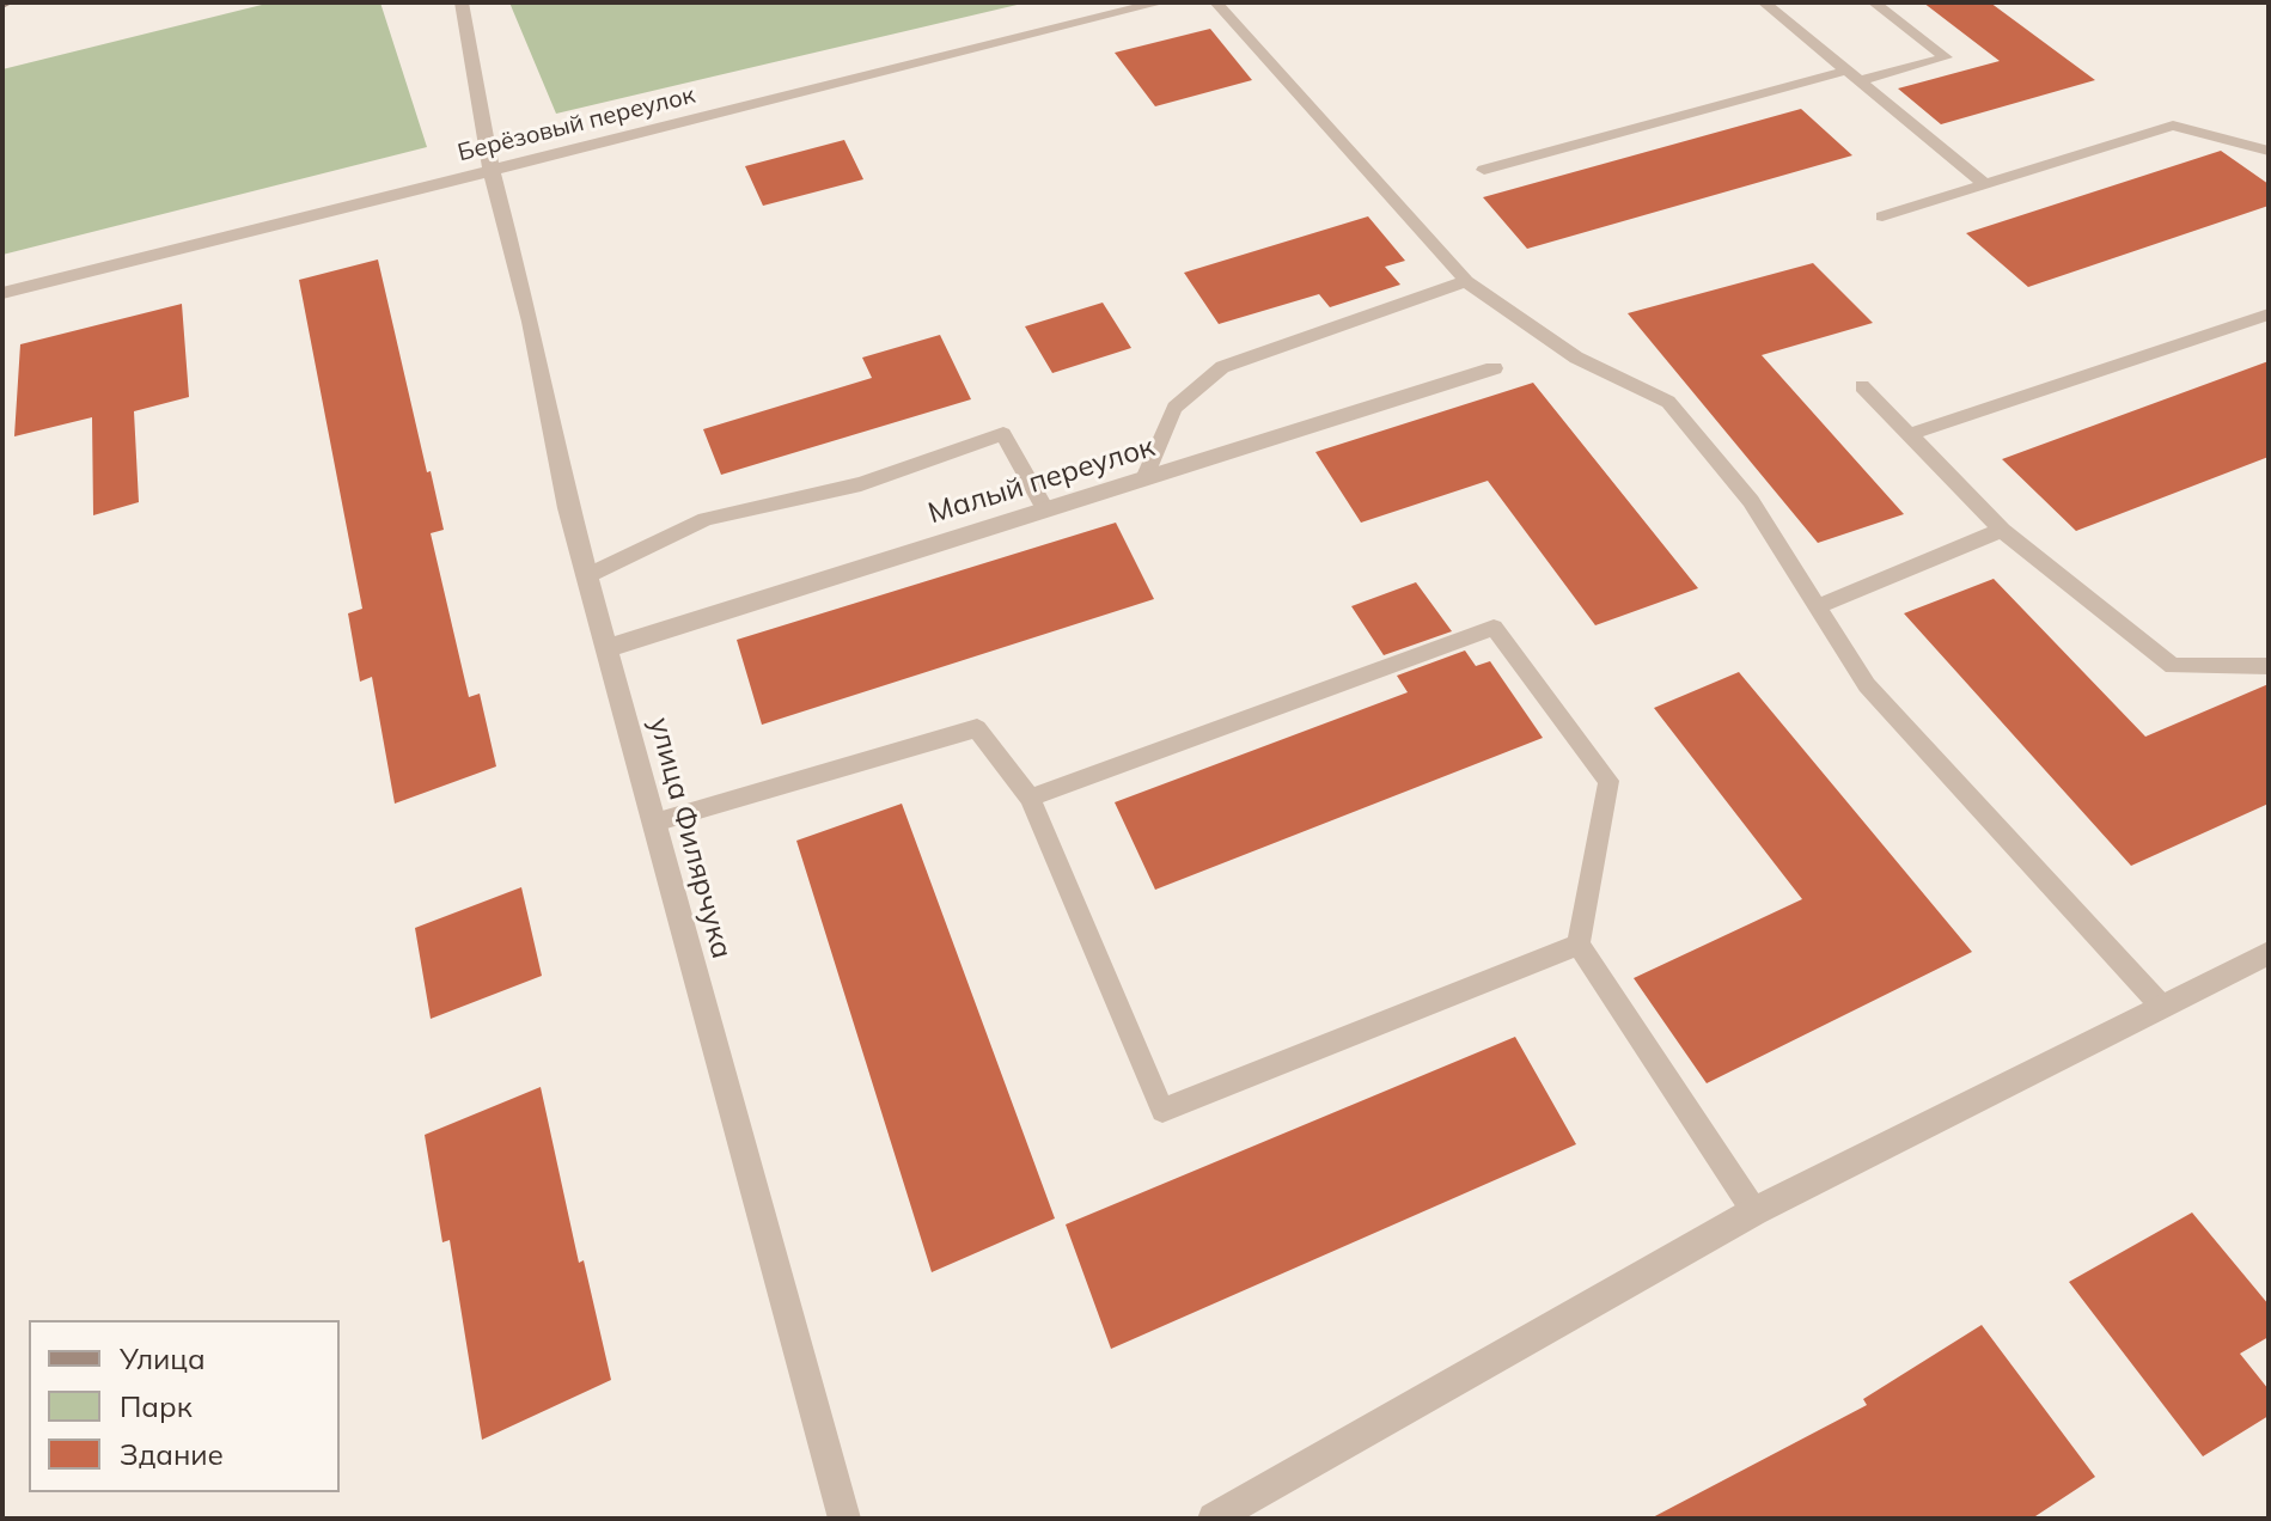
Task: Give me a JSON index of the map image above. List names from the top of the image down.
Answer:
{
  "streets": {
    "street": ["Берёзовый переулок", "Малый переулок", "улица Филярчука"]
  },
  "crossings": [
    ["Берёзовый переулок", "улица Филярчука"],
    ["Малый переулок", "улица Филярчука"]
  ],
  "legend": ["Улица", "Парк", "Здание"]
}
